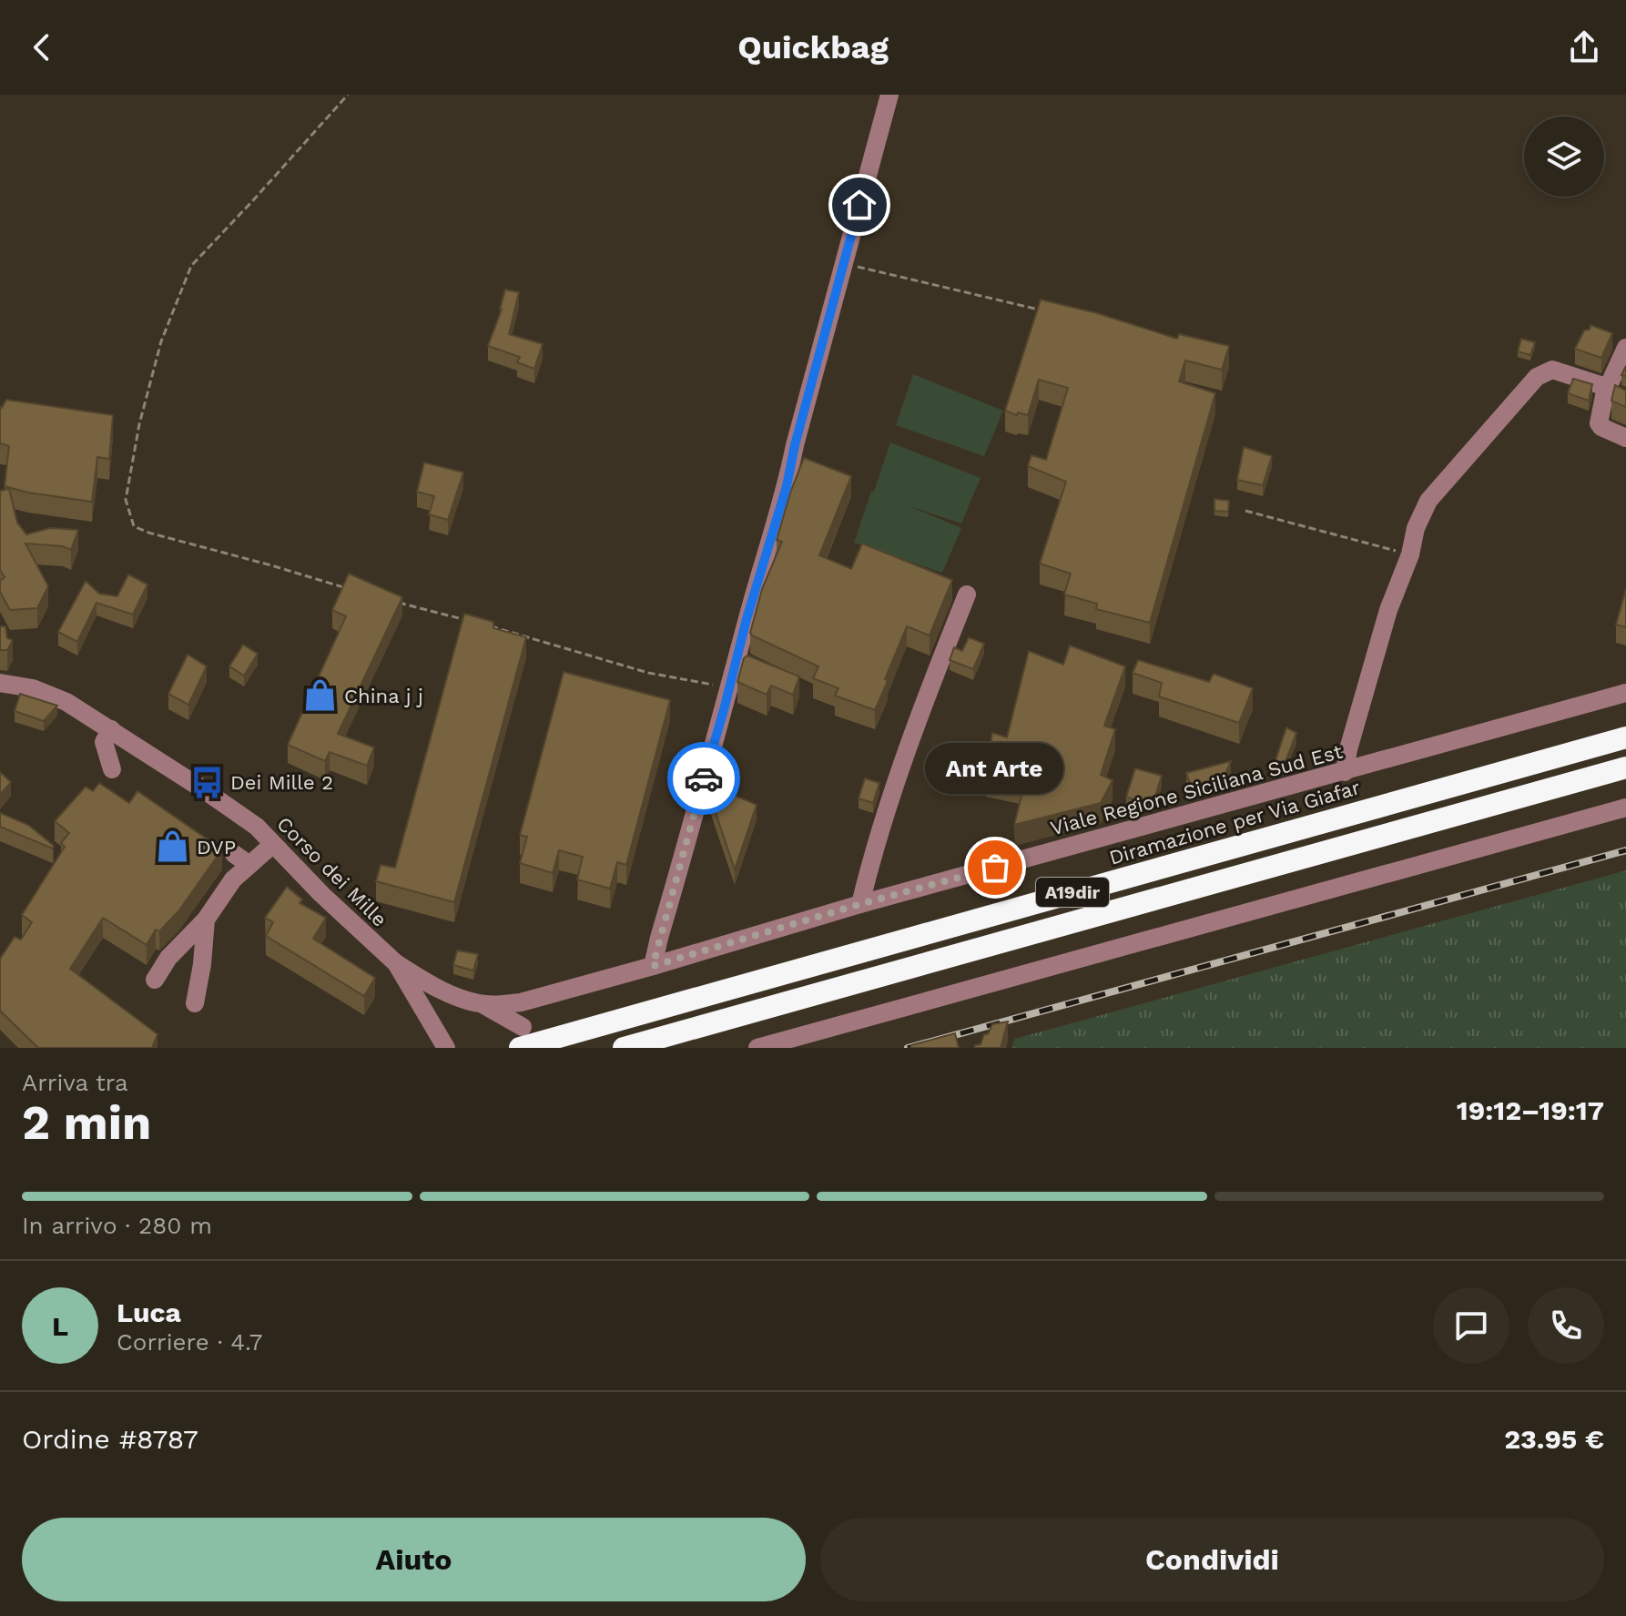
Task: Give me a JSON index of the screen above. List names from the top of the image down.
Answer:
{
  "streets": {
    "highway": ["Diramazione per Via Giafar", "A19dir"],
    "street": ["Viale Regione Siciliana Sud Est", "Corso dei Mille"]
  },
  "crossings": [
    ["Viale Regione Siciliana Sud Est", "Diramazione per Via Giafar"],
    ["Viale Regione Siciliana Sud Est", "Corso dei Mille"]
  ],
  "places": {
    "shop": ["China j j", "DVP"],
    "bus stop": ["Dei Mille 2"],
    "other": ["Ant Arte"]
  },
  "page": {
    "header": "Quickbag",
    "bubble": "Ant Arte",
    "heading": ["2 min", "Arriva tra", "19:12–19:17"],
    "panel": [
      "Luca",
      "Corriere · 4.7",
      "Ordine #8787",
      "23.95 €"
    ],
    "bar": "In arrivo · 280 m",
    "round": "L",
    "buttons": ["Aiuto", "Condividi"]
  }
}
